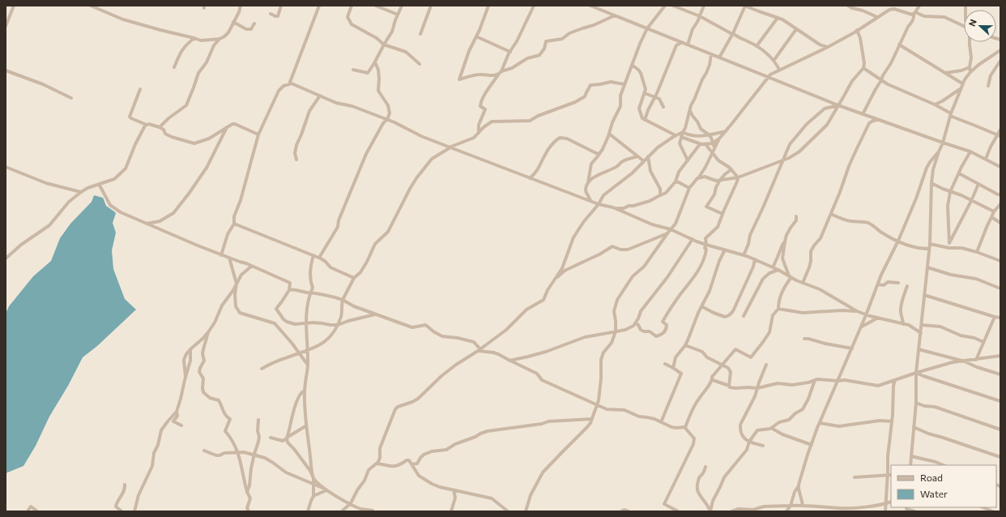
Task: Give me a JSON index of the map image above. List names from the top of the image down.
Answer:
{
  "legend": ["Road", "Water"],
  "north": "left"
}
